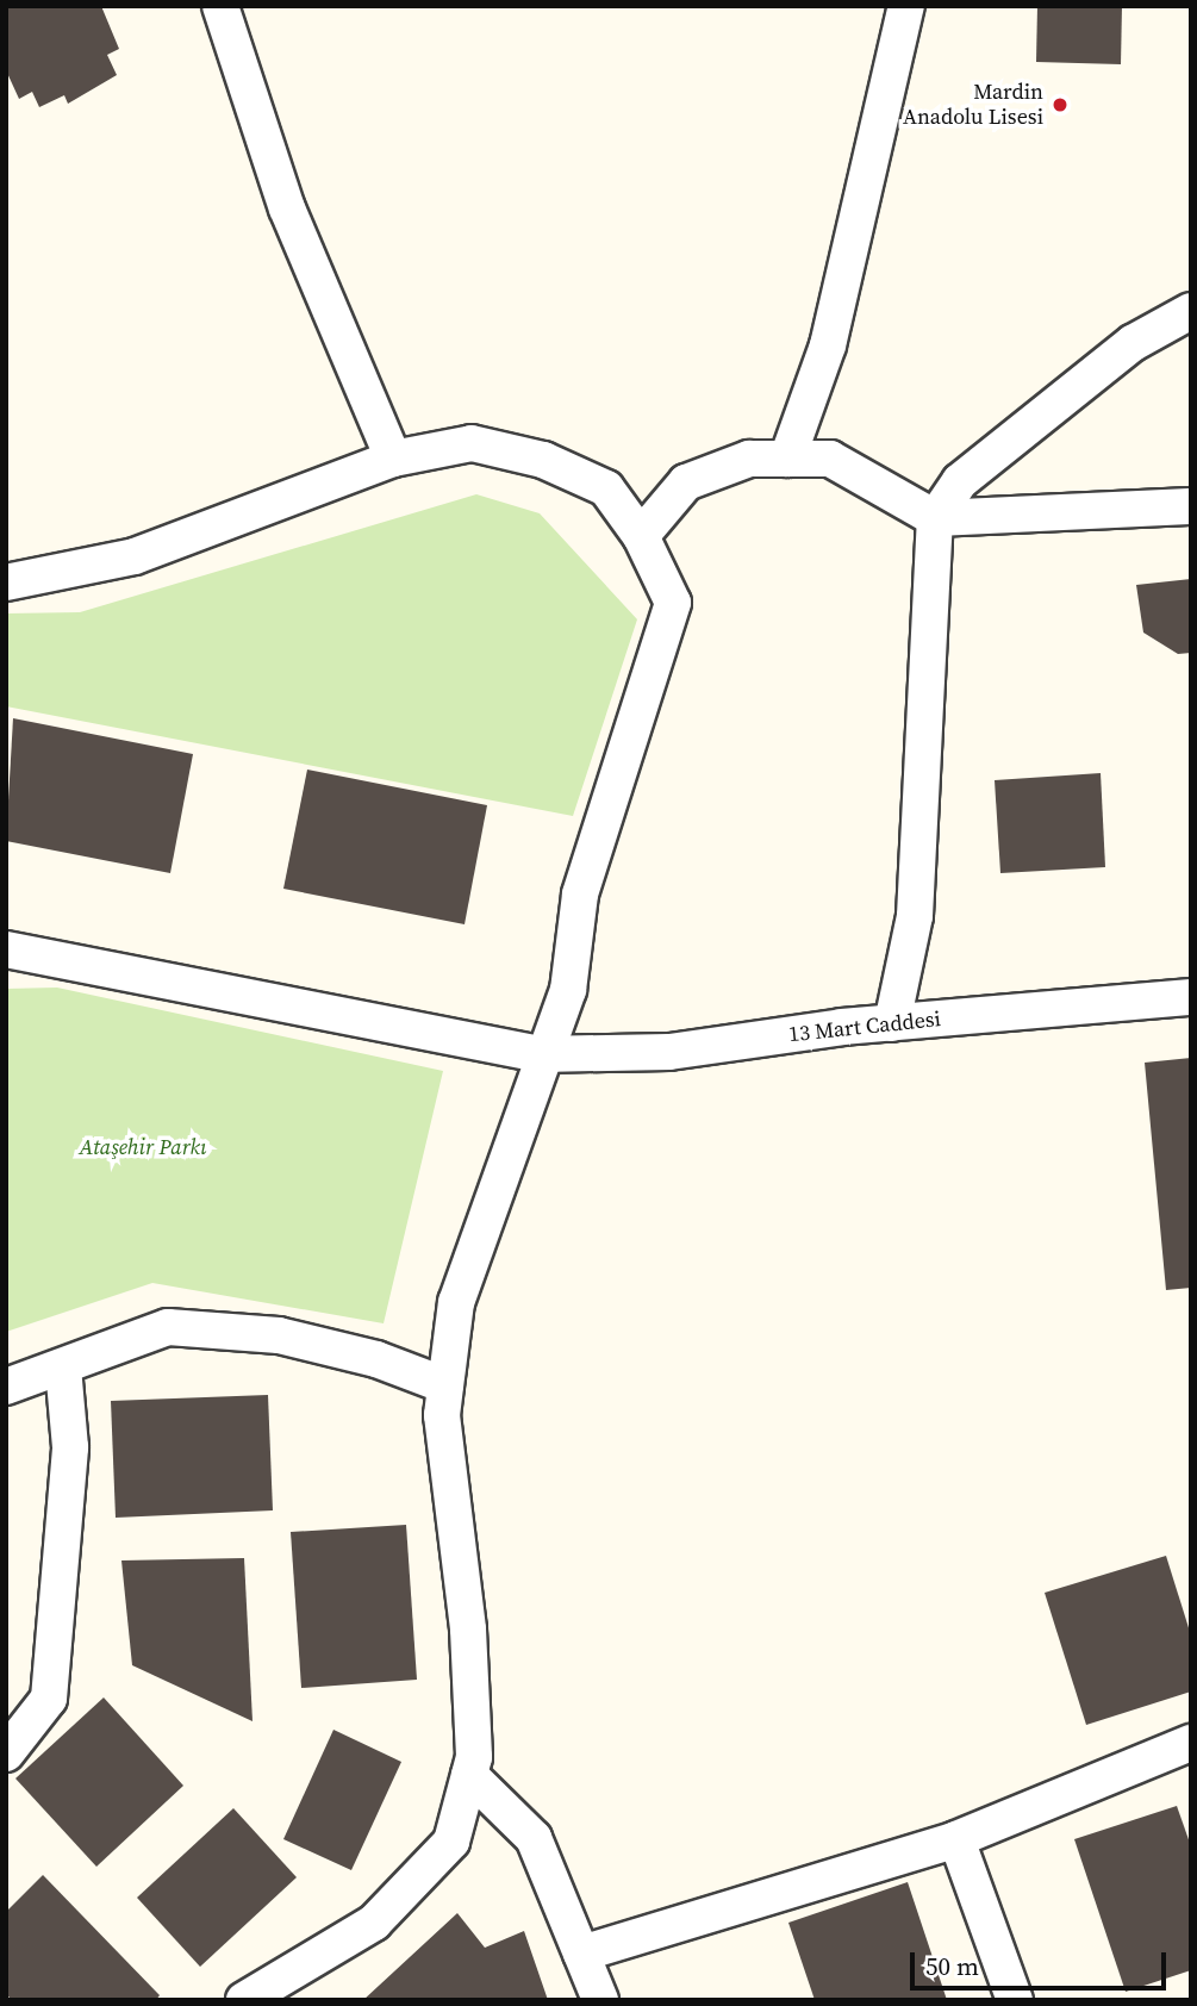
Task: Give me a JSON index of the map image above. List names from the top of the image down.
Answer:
{
  "streets": {
    "street": ["13 Mart Caddesi"]
  },
  "parks": ["Ataşehir Parkı"],
  "places": ["Mardin Anadolu Lisesi"],
  "scale_bar": "50 m"
}
